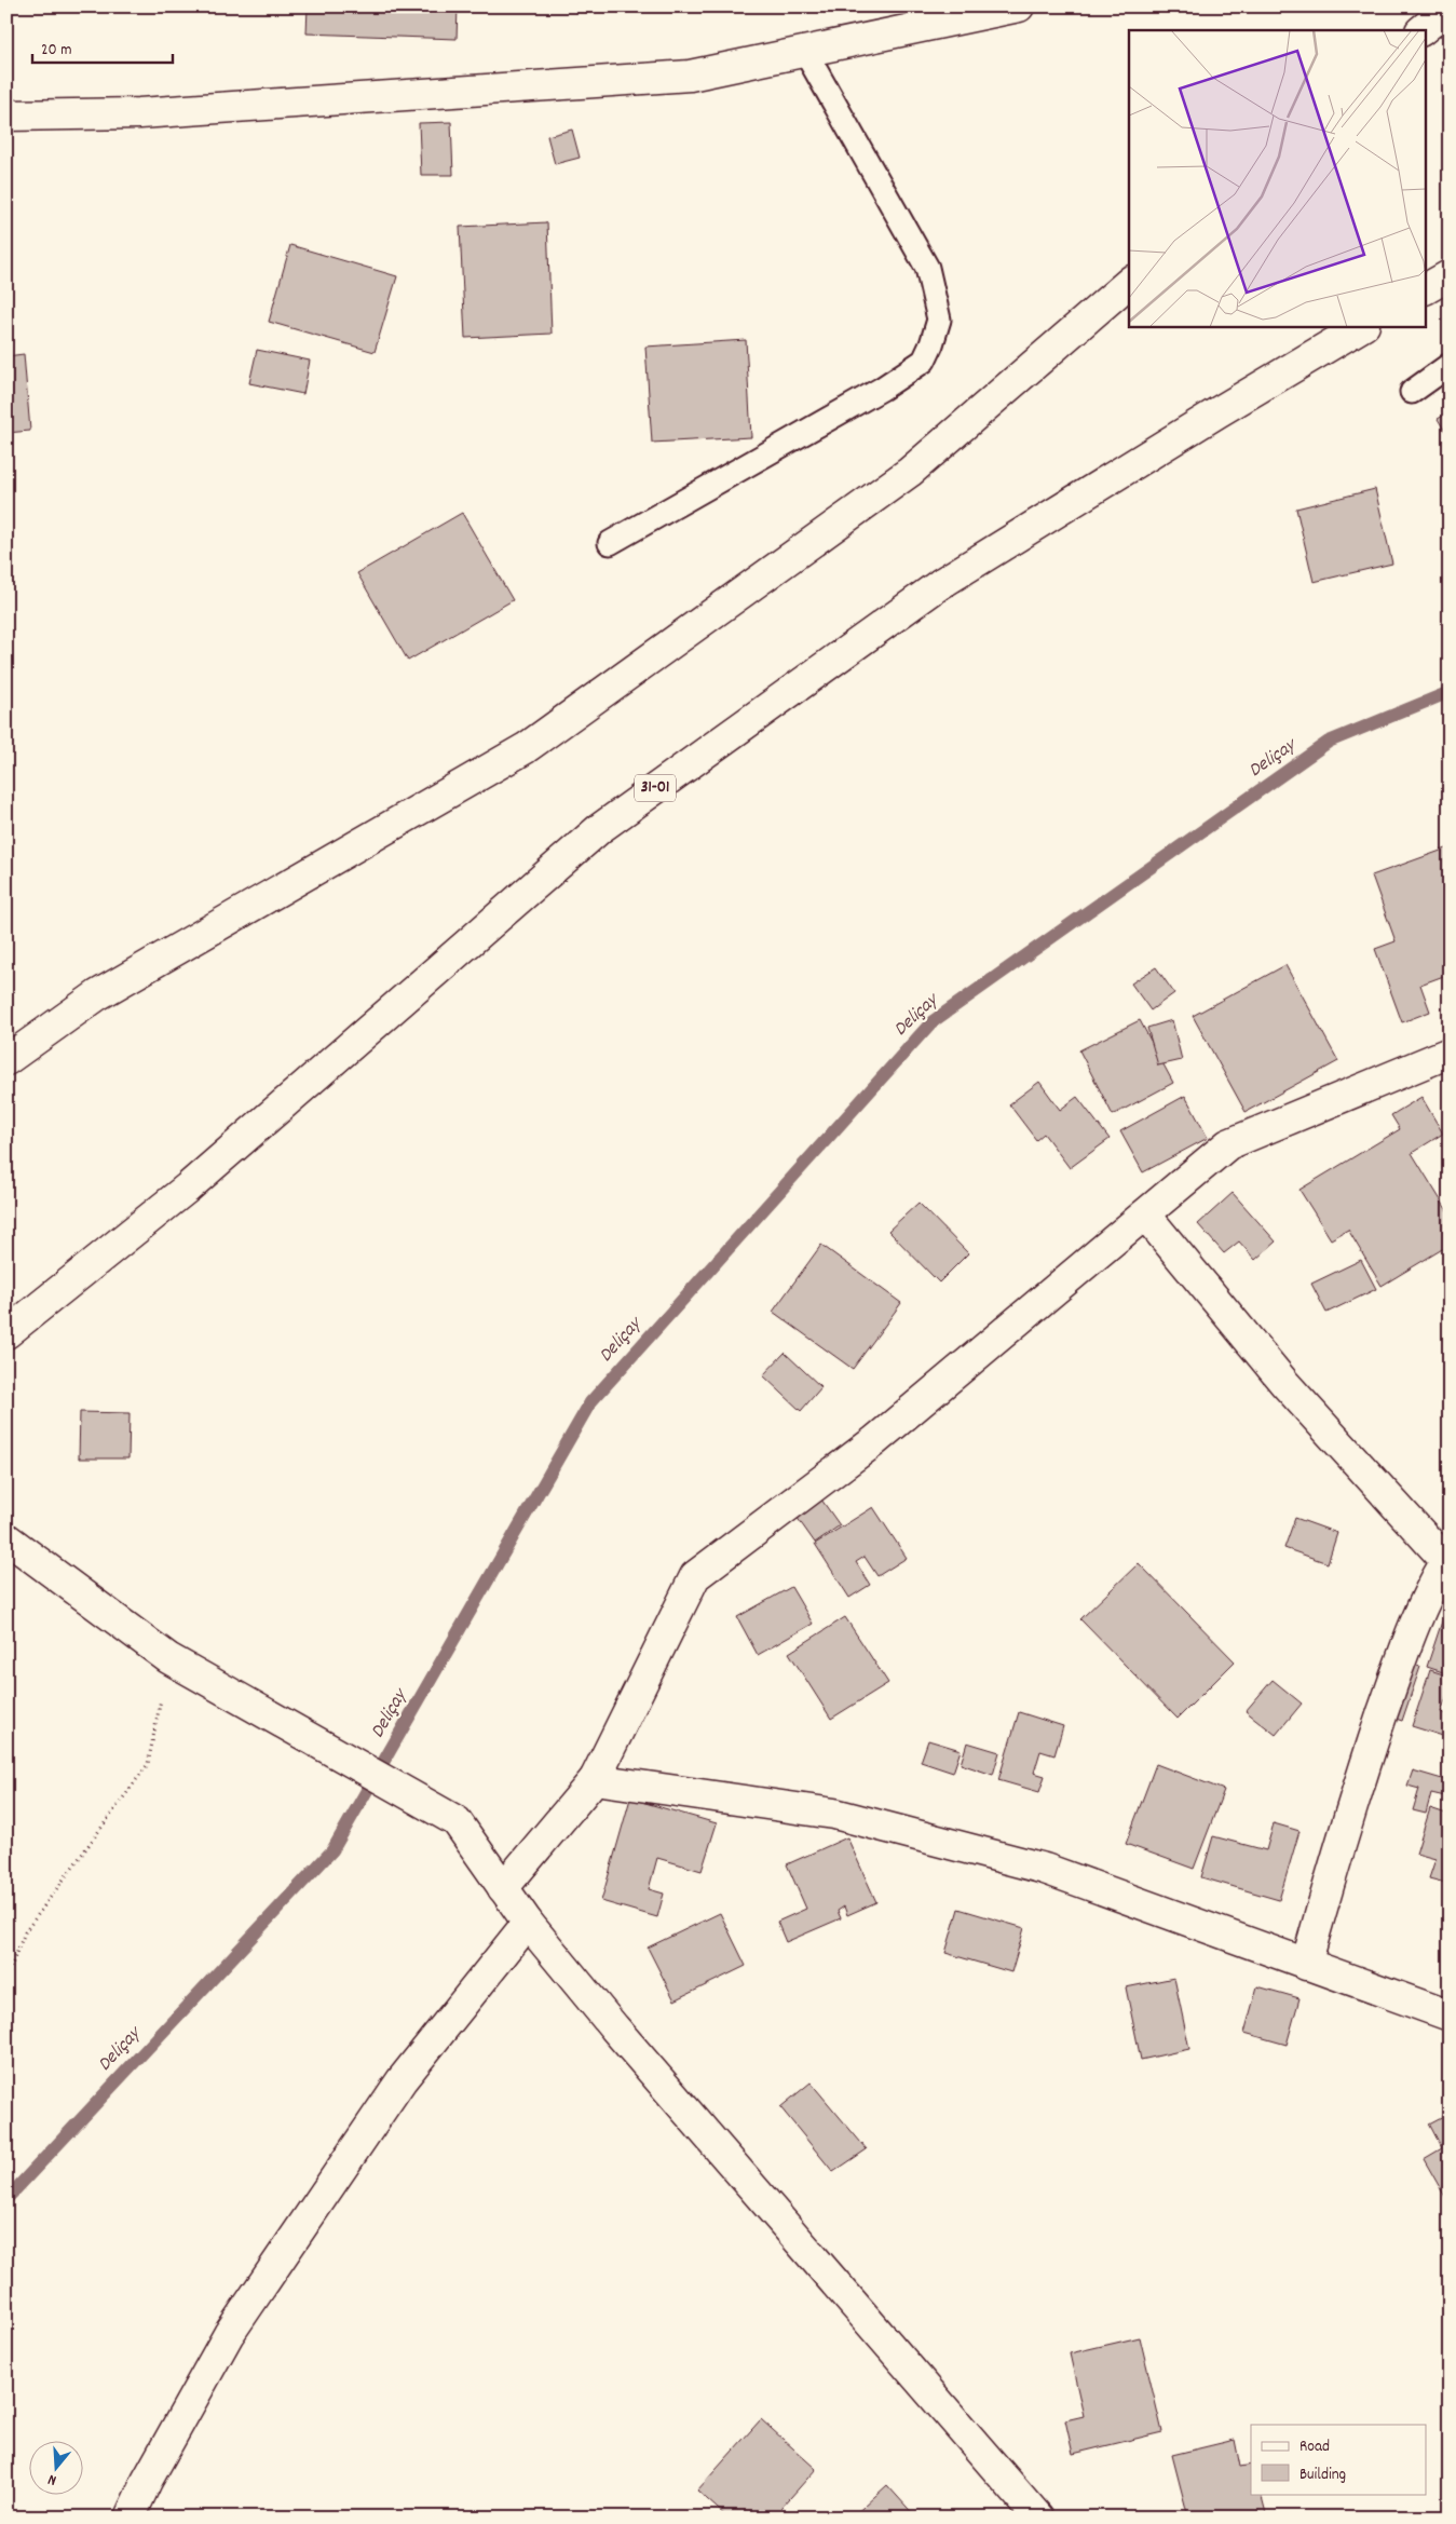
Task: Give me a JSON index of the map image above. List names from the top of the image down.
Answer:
{
  "streets": {
    "main road": ["31-01"]
  },
  "water": ["Deliçay"],
  "legend": ["Road", "Building"],
  "scale_bar": "20 m",
  "north": "bottom"
}
